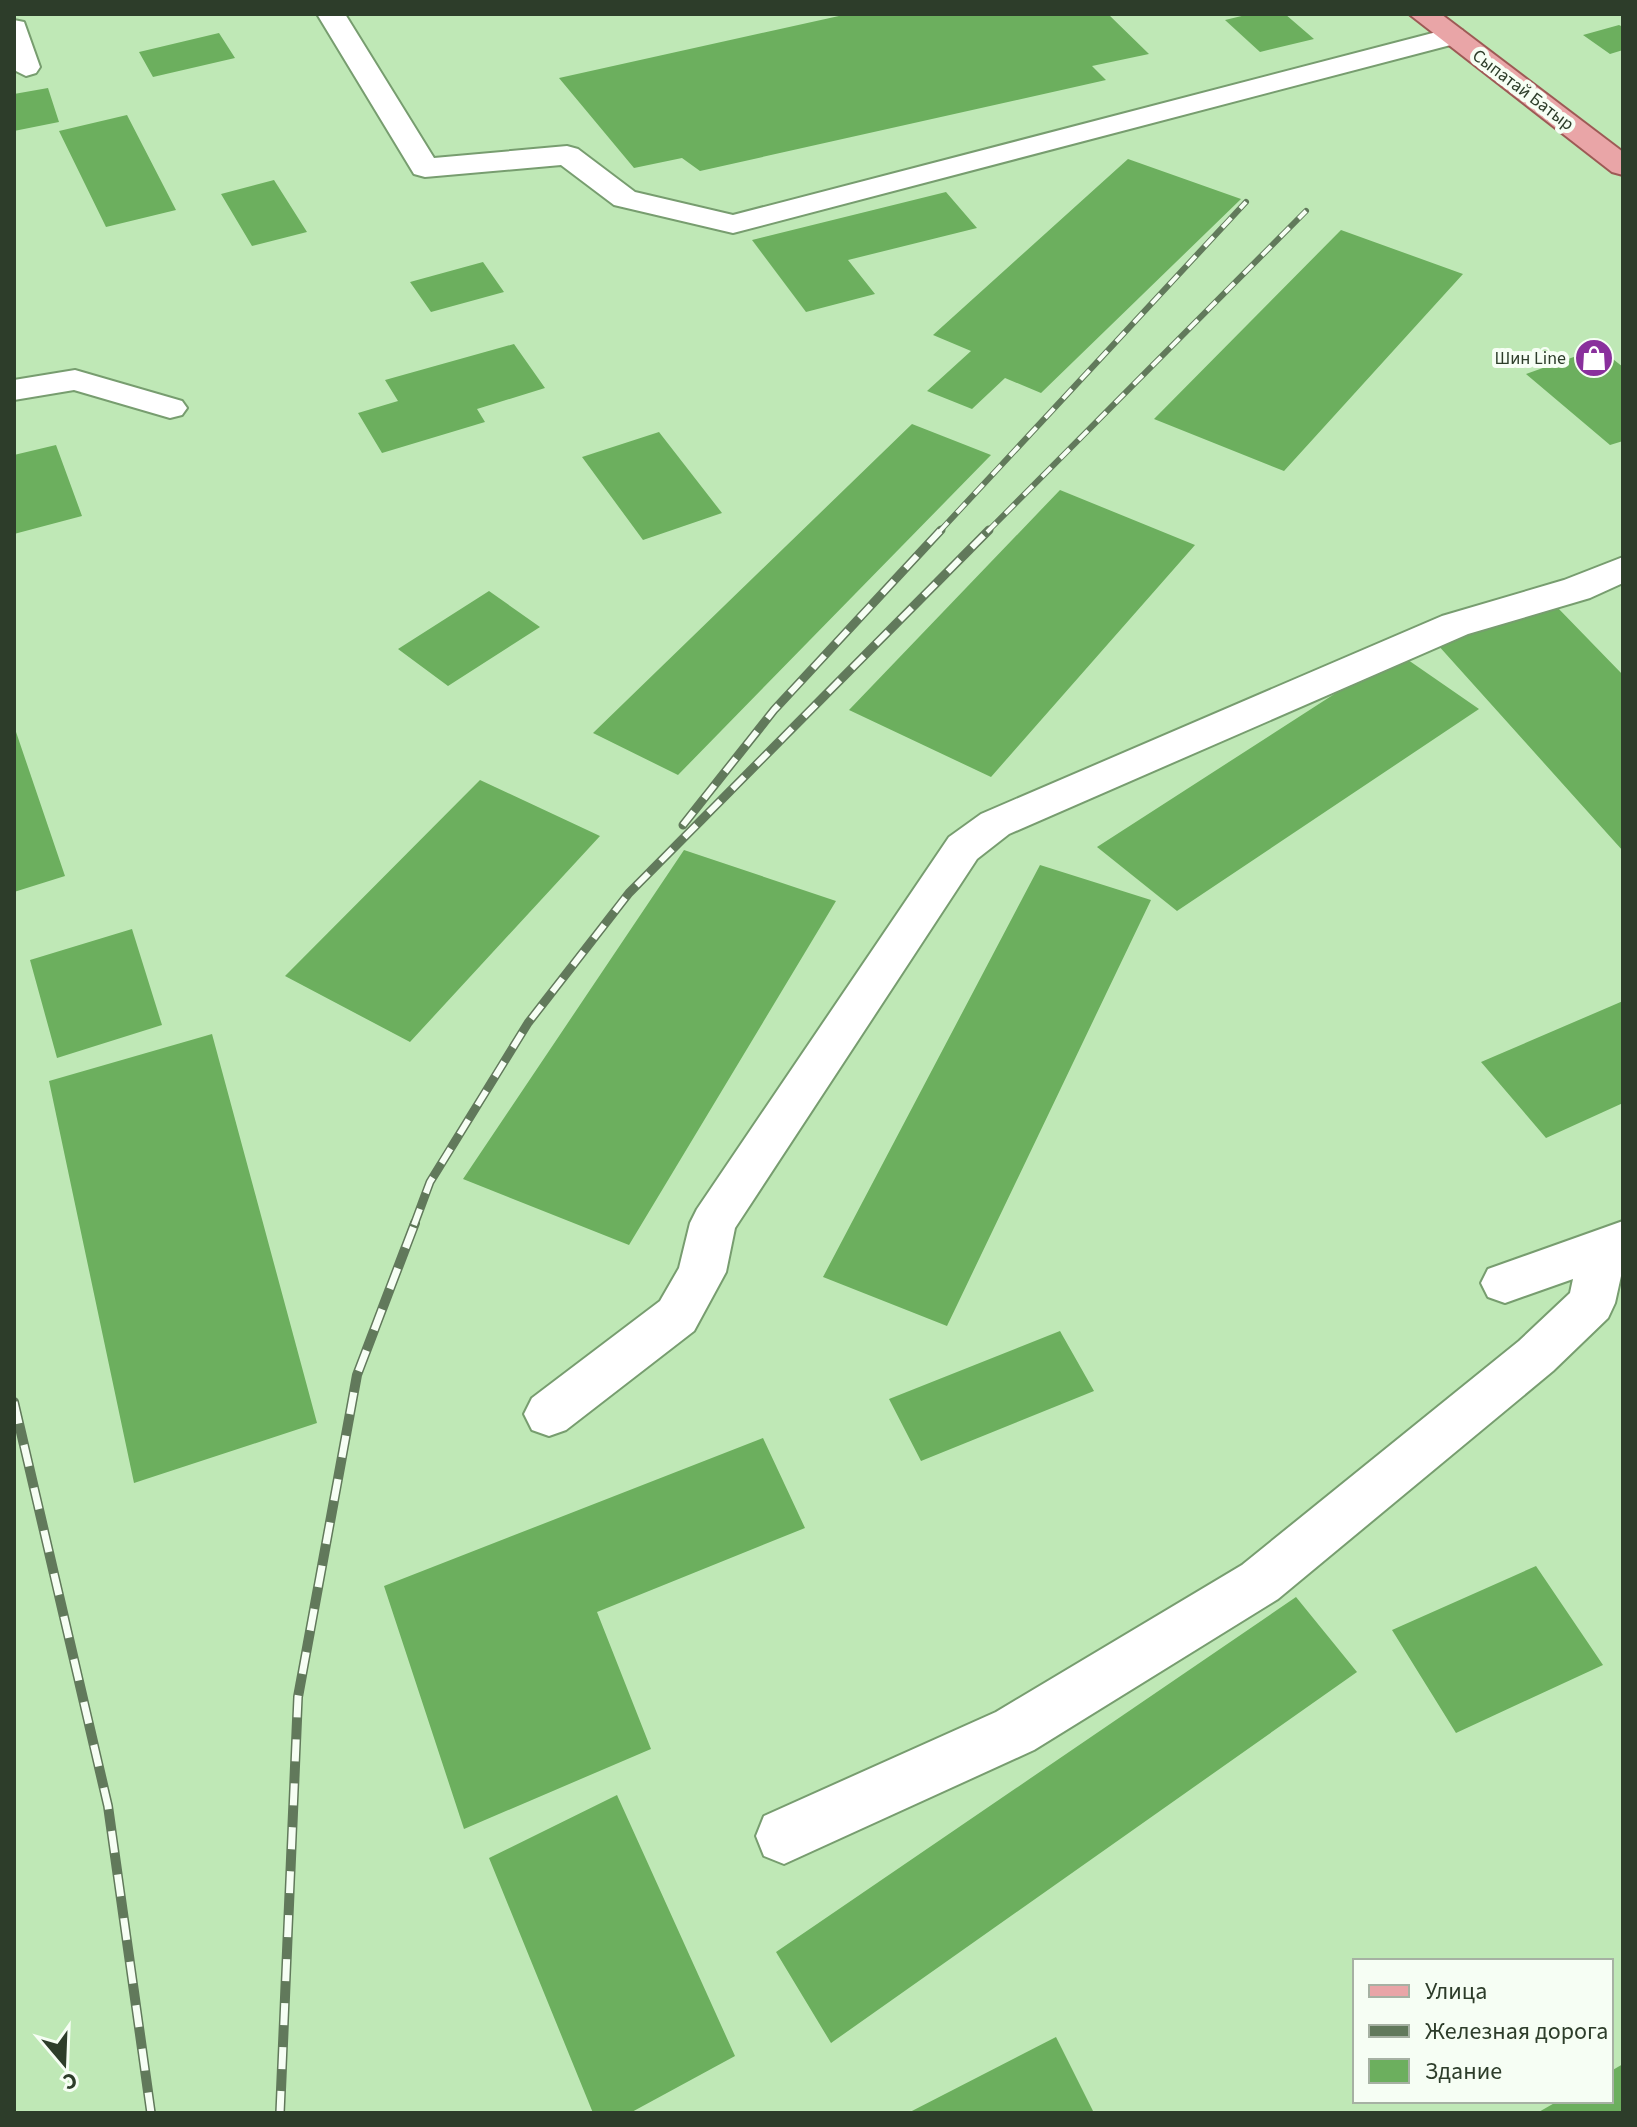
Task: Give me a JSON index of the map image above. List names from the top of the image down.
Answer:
{
  "streets": {
    "main road": ["Сыпатай Батыр"]
  },
  "places": {
    "shop": ["Шин Line"]
  },
  "legend": ["Улица", "Железная дорога", "Здание"],
  "north": "bottom"
}
